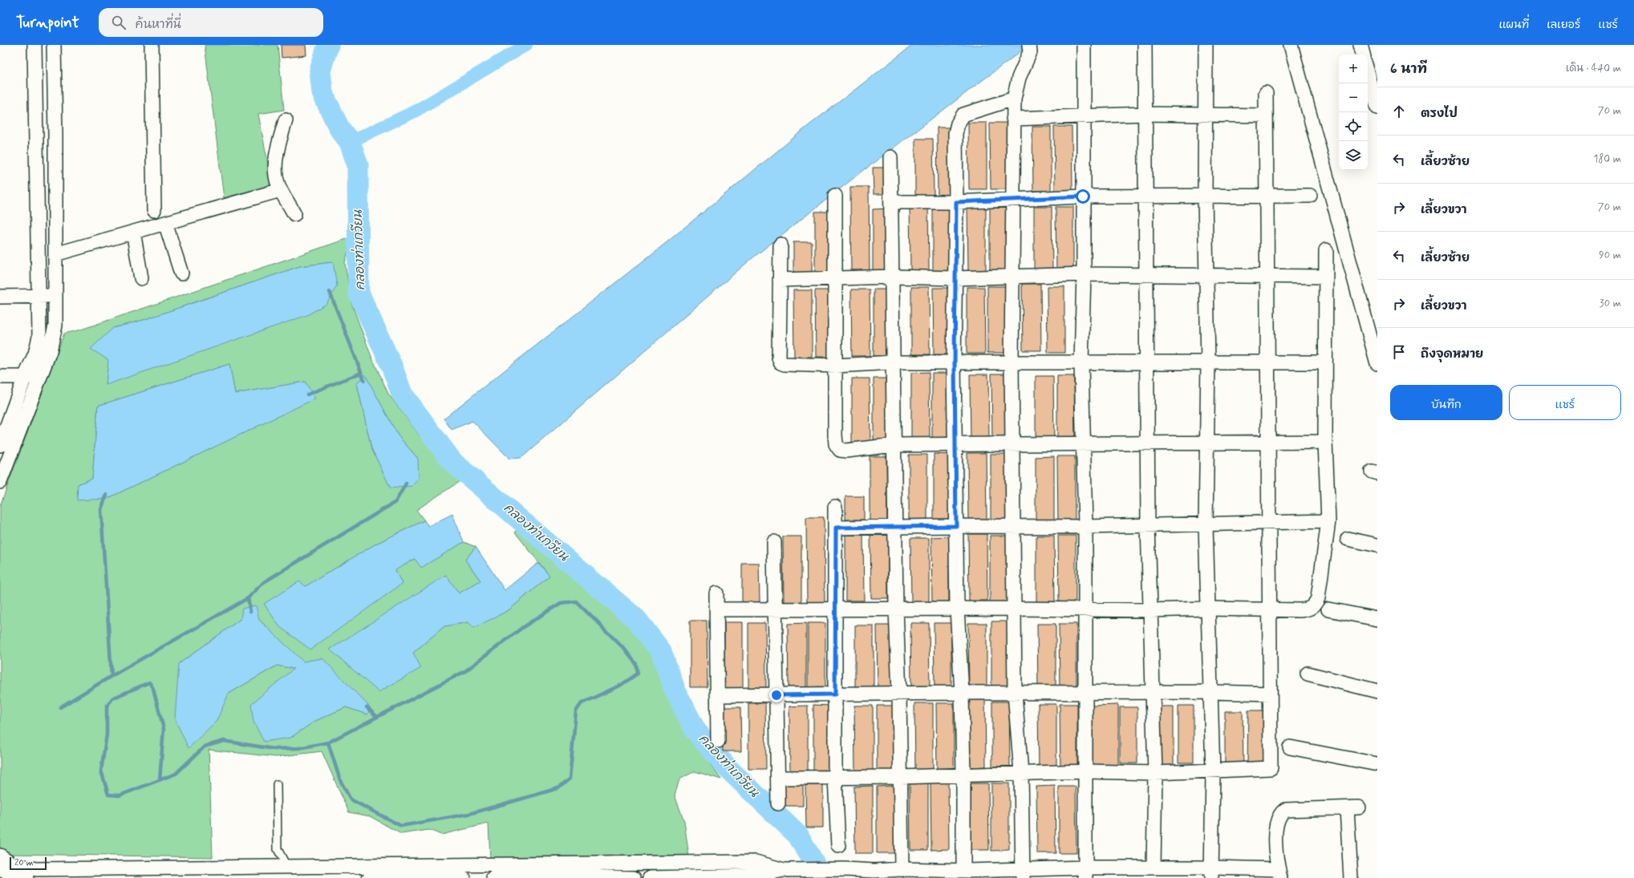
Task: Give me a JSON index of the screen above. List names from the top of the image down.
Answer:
{
  "water": ["คลองท่าเกวียน"],
  "scale_bar": "20 m",
  "page": {
    "header": "Turnpoint",
    "search": "ค้นหาที่นี่",
    "nav": ["แผนที่", "เลเยอร์", "แชร์"],
    "heading": ["6 นาที", "เดิน · 440 m"],
    "map_buttons": ["+", "−"],
    "list": [
      ["ตรงไป", "70 m"],
      ["เลี้ยวซ้าย", "180 m"],
      ["เลี้ยวขวา", "70 m"],
      ["เลี้ยวซ้าย", "90 m"],
      ["เลี้ยวขวา", "30 m"],
      "ถึงจุดหมาย"
    ],
    "buttons": ["บันทึก", "แชร์"],
    "scale": "20 m"
  }
}
